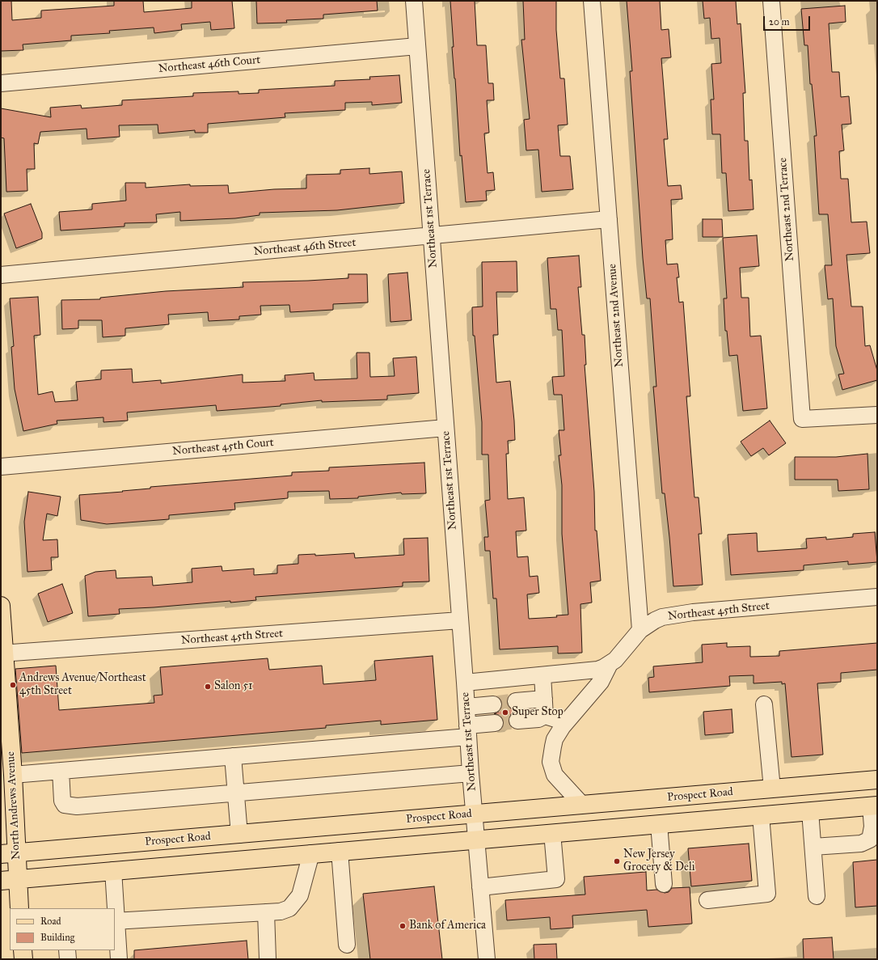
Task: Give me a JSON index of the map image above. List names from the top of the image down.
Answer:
{
  "streets": {
    "main road": ["Prospect Road", "North Andrews Avenue"],
    "street": [
      "Northeast 46th Court",
      "Northeast 2nd Terrace",
      "Northeast 1st Terrace",
      "Northeast 46th Street",
      "Northeast 2nd Avenue",
      "Northeast 45th Court",
      "Northeast 45th Street"
    ]
  },
  "crossings": [
    ["Northeast 46th Court", "Northeast 1st Terrace"],
    ["Northeast 1st Terrace", "Northeast 46th Street"],
    ["Northeast 1st Terrace", "Northeast 45th Court"],
    ["Northeast 1st Terrace", "Northeast 45th Street"],
    ["Northeast 1st Terrace", "Prospect Road"],
    ["Northeast 46th Street", "Northeast 2nd Avenue"],
    ["Northeast 2nd Avenue", "Northeast 45th Street"],
    ["Northeast 45th Street", "North Andrews Avenue"],
    ["Prospect Road", "North Andrews Avenue"]
  ],
  "places": [
    "Andrews Avenue/Northeast 45th Street",
    "Salon 51",
    "Super Stop",
    "New Jersey Grocery & Deli",
    "Bank of America"
  ],
  "legend": ["Road", "Building"],
  "scale_bar": "20 m"
}
